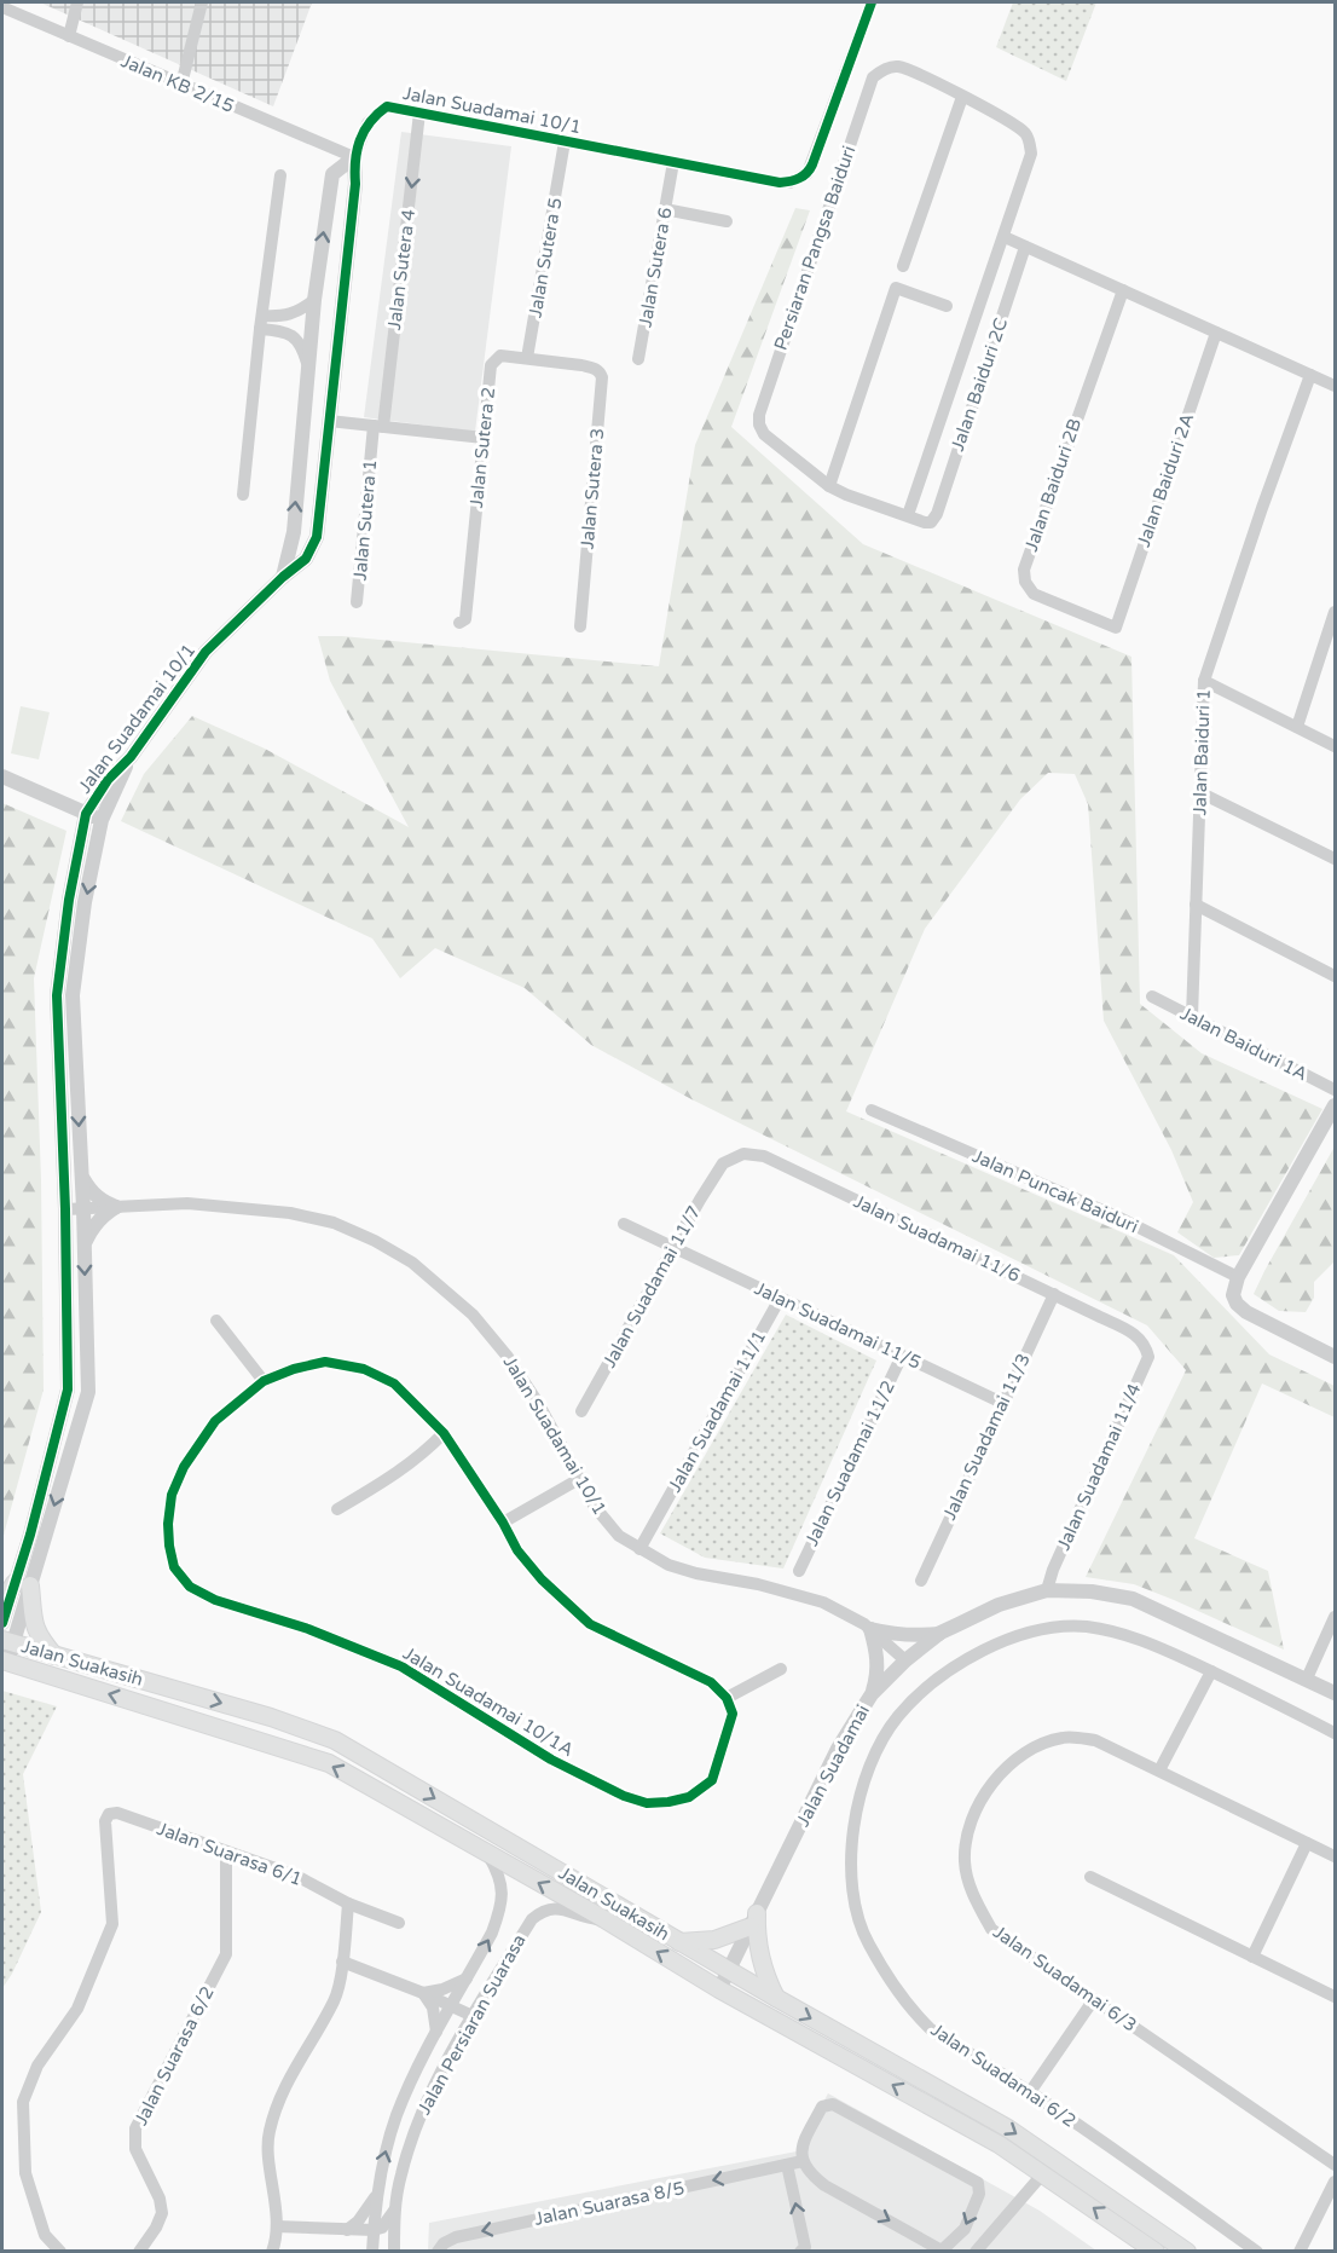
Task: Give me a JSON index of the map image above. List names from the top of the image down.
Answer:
{
  "streets": {
    "main road": ["Jalan Suakasih"],
    "street": [
      "Jalan KB 2/15",
      "Jalan Suadamai 10/1",
      "Persiaran Pangsa Baiduri",
      "Jalan Sutera 5",
      "Jalan Sutera 6",
      "Jalan Sutera 4",
      "Jalan Baiduri 2C",
      "Jalan Sutera 2",
      "Jalan Baiduri 2A",
      "Jalan Baiduri 2B",
      "Jalan Sutera 3",
      "Jalan Sutera 1",
      "Jalan Baiduri 1",
      "Jalan Baiduri 1A",
      "Jalan Puncak Baiduri",
      "Jalan Suadamai 11/6",
      "Jalan Suadamai 11/7",
      "Jalan Suadamai 11/5",
      "Jalan Suadamai 11/1",
      "Jalan Suadamai 11/3",
      "Jalan Suadamai 11/2",
      "Jalan Suadamai 11/4",
      "Jalan Suadamai 10/1A",
      "Jalan Suadamai",
      "Jalan Suarasa 6/1",
      "Jalan Suadamai 6/3",
      "Jalan Persiaran Suarasa",
      "Jalan Suarasa 6/2",
      "Jalan Suadamai 6/2",
      "Jalan Suarasa 8/5"
    ]
  },
  "crossings": [
    ["Jalan KB 2/15", "Jalan Suadamai 10/1"],
    ["Jalan Suadamai 10/1", "Jalan Sutera 5"],
    ["Jalan Suadamai 10/1", "Jalan Sutera 6"],
    ["Jalan Suadamai 10/1", "Jalan Sutera 4"],
    ["Jalan Suadamai 10/1", "Jalan Suadamai 11/1"],
    ["Jalan Suadamai 10/1", "Jalan Suakasih"],
    ["Jalan Suadamai 10/1", "Jalan Suadamai"],
    ["Persiaran Pangsa Baiduri", "Jalan Baiduri 2C"],
    ["Jalan Sutera 5", "Jalan Sutera 2"],
    ["Jalan Sutera 4", "Jalan Sutera 1"],
    ["Jalan Sutera 2", "Jalan Sutera 3"],
    ["Jalan Baiduri 2A", "Jalan Baiduri 2B"],
    ["Jalan Baiduri 1", "Jalan Baiduri 1A"],
    ["Jalan Suadamai 11/6", "Jalan Suadamai 11/7"],
    ["Jalan Suadamai 11/6", "Jalan Suadamai 11/3"],
    ["Jalan Suadamai 11/6", "Jalan Suadamai 11/4"],
    ["Jalan Suadamai 11/7", "Jalan Suadamai 11/5"],
    ["Jalan Suadamai 11/5", "Jalan Suadamai 11/1"],
    ["Jalan Suadamai 11/5", "Jalan Suadamai 11/3"],
    ["Jalan Suadamai 11/5", "Jalan Suadamai 11/2"],
    ["Jalan Suadamai 11/4", "Jalan Suadamai"],
    ["Jalan Suakasih", "Jalan Suadamai"],
    ["Jalan Suakasih", "Jalan Persiaran Suarasa"],
    ["Jalan Suarasa 6/1", "Jalan Suarasa 6/2"]
  ],
  "one_way": ["Jalan Sutera 4", "Jalan Suarasa 8/5"]
}
